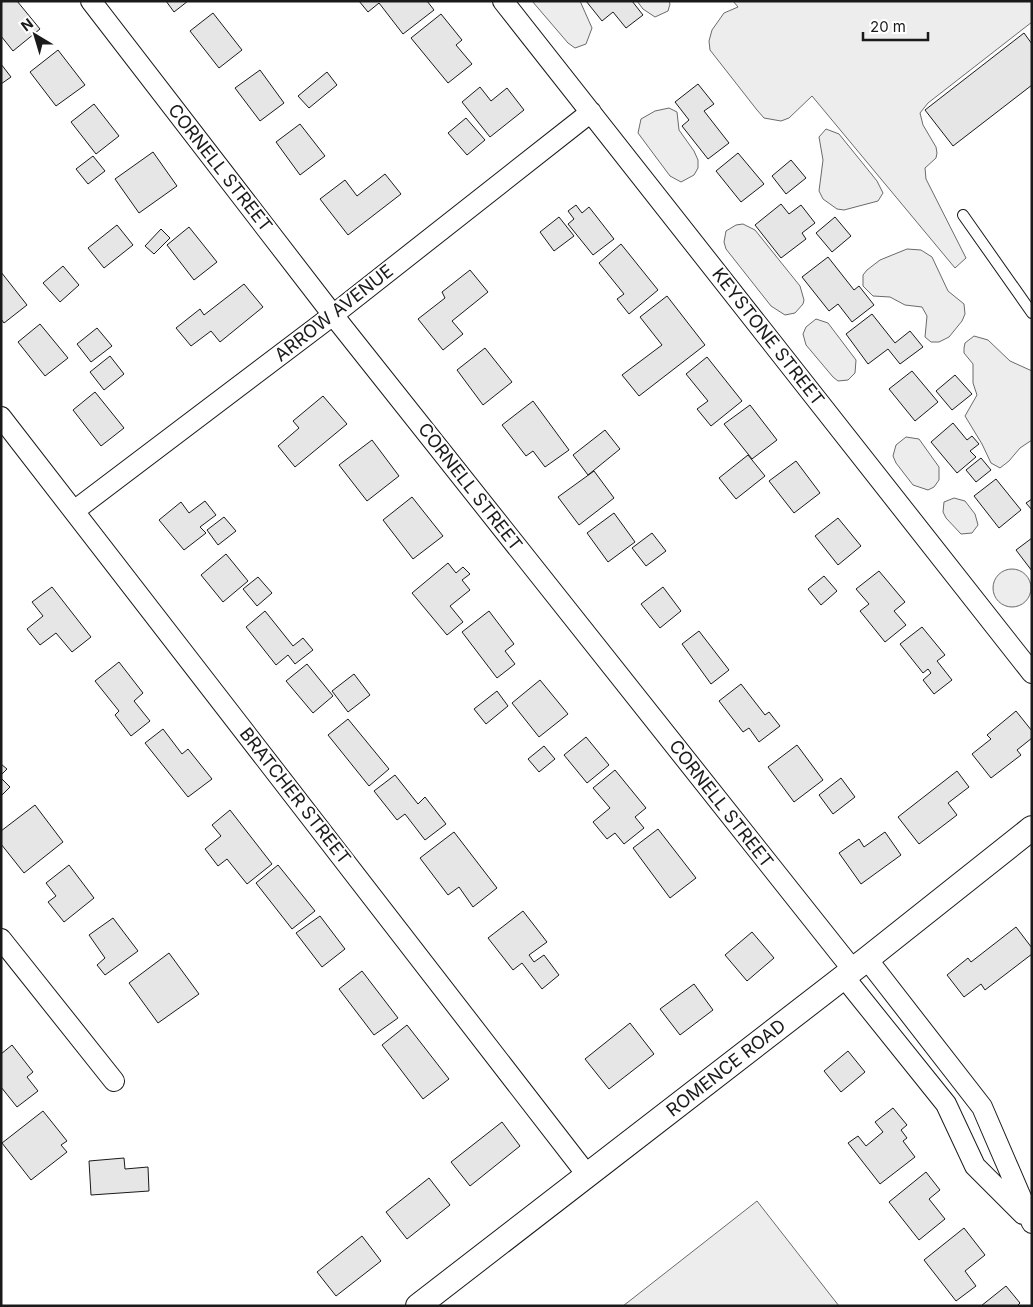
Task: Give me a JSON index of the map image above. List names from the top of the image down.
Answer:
{
  "streets": {
    "street": [
      "CORNELL STREET",
      "ARROW AVENUE",
      "KEYSTONE STREET",
      "BRATCHER STREET",
      "ROMENCE ROAD"
    ]
  },
  "crossings": [
    ["CORNELL STREET", "ARROW AVENUE"],
    ["CORNELL STREET", "ROMENCE ROAD"],
    ["ARROW AVENUE", "KEYSTONE STREET"],
    ["ARROW AVENUE", "BRATCHER STREET"],
    ["BRATCHER STREET", "ROMENCE ROAD"]
  ],
  "scale_bar": "20 m",
  "north": "top left"
}
